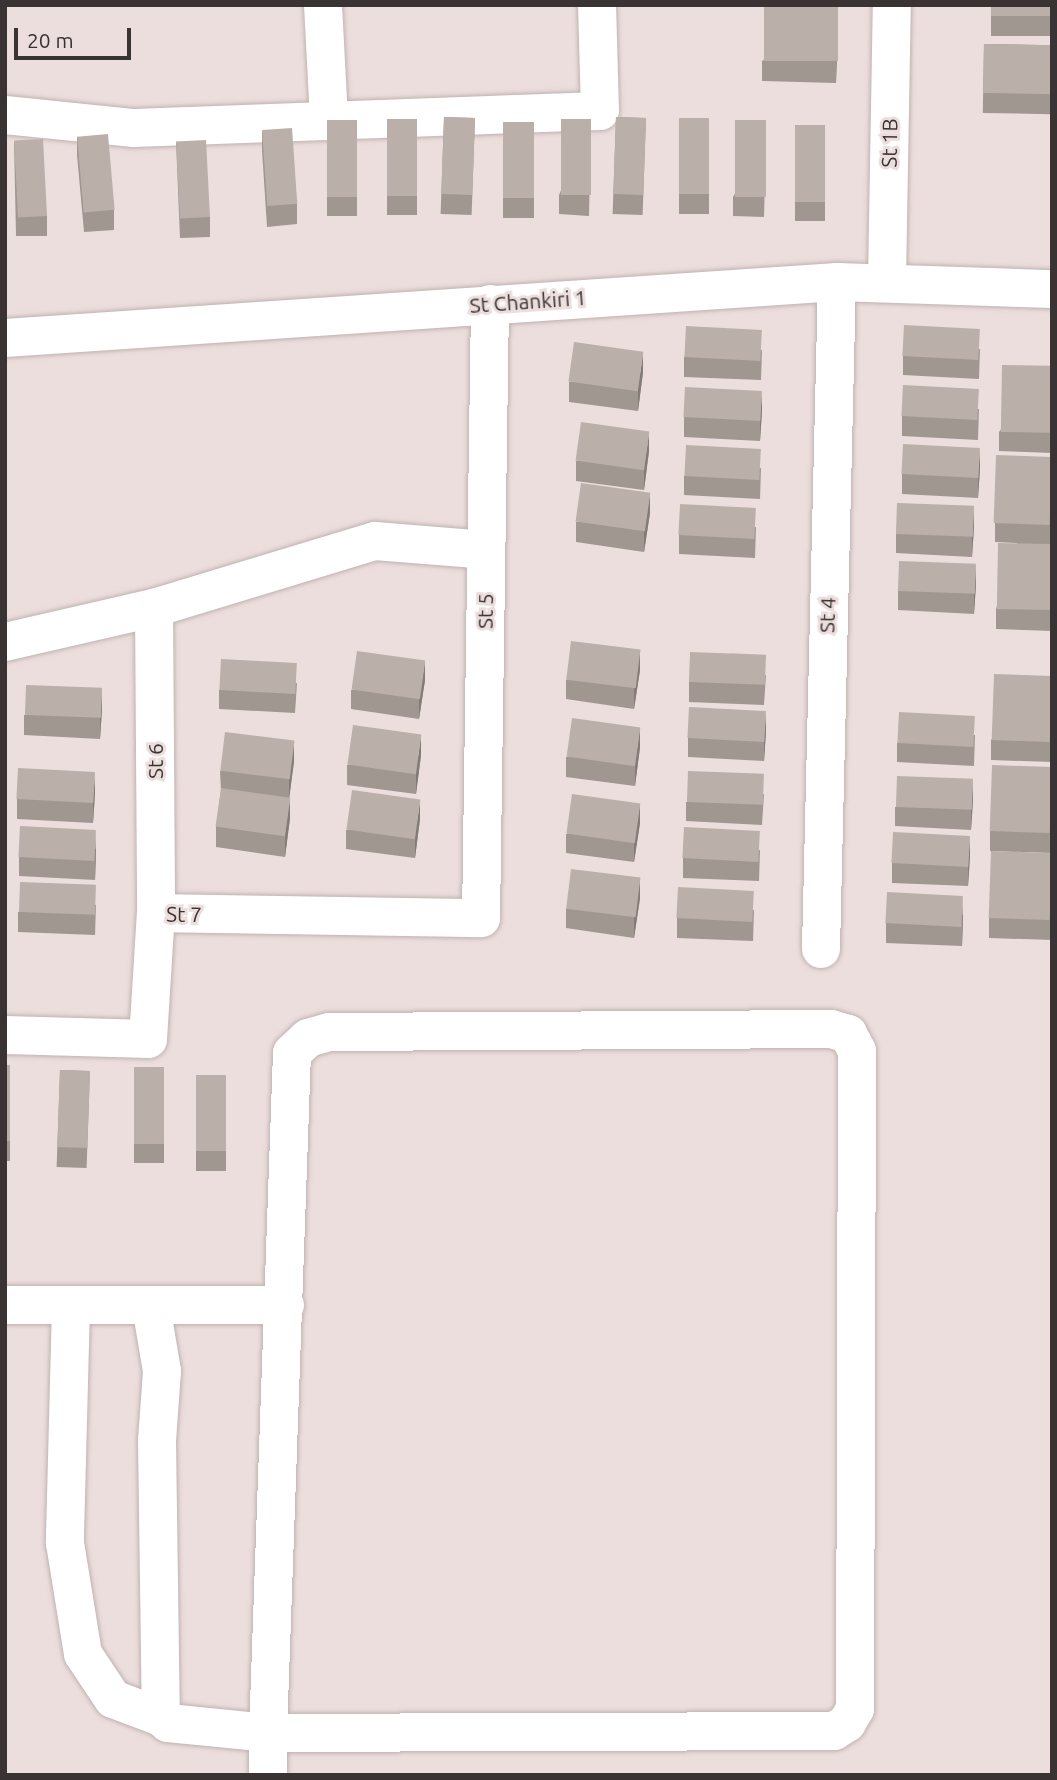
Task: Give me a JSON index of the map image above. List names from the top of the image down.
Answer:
{
  "streets": {
    "street": [
      "St 1B",
      "St Chankiri 1",
      "St 5",
      "St 4",
      "St 6",
      "St 7"
    ]
  },
  "crossings": [
    ["St 1B", "St Chankiri 1"],
    ["St Chankiri 1", "St 5"],
    ["St Chankiri 1", "St 4"],
    ["St 5", "St 7"],
    ["St 6", "St 7"]
  ],
  "scale_bar": "20 m"
}
